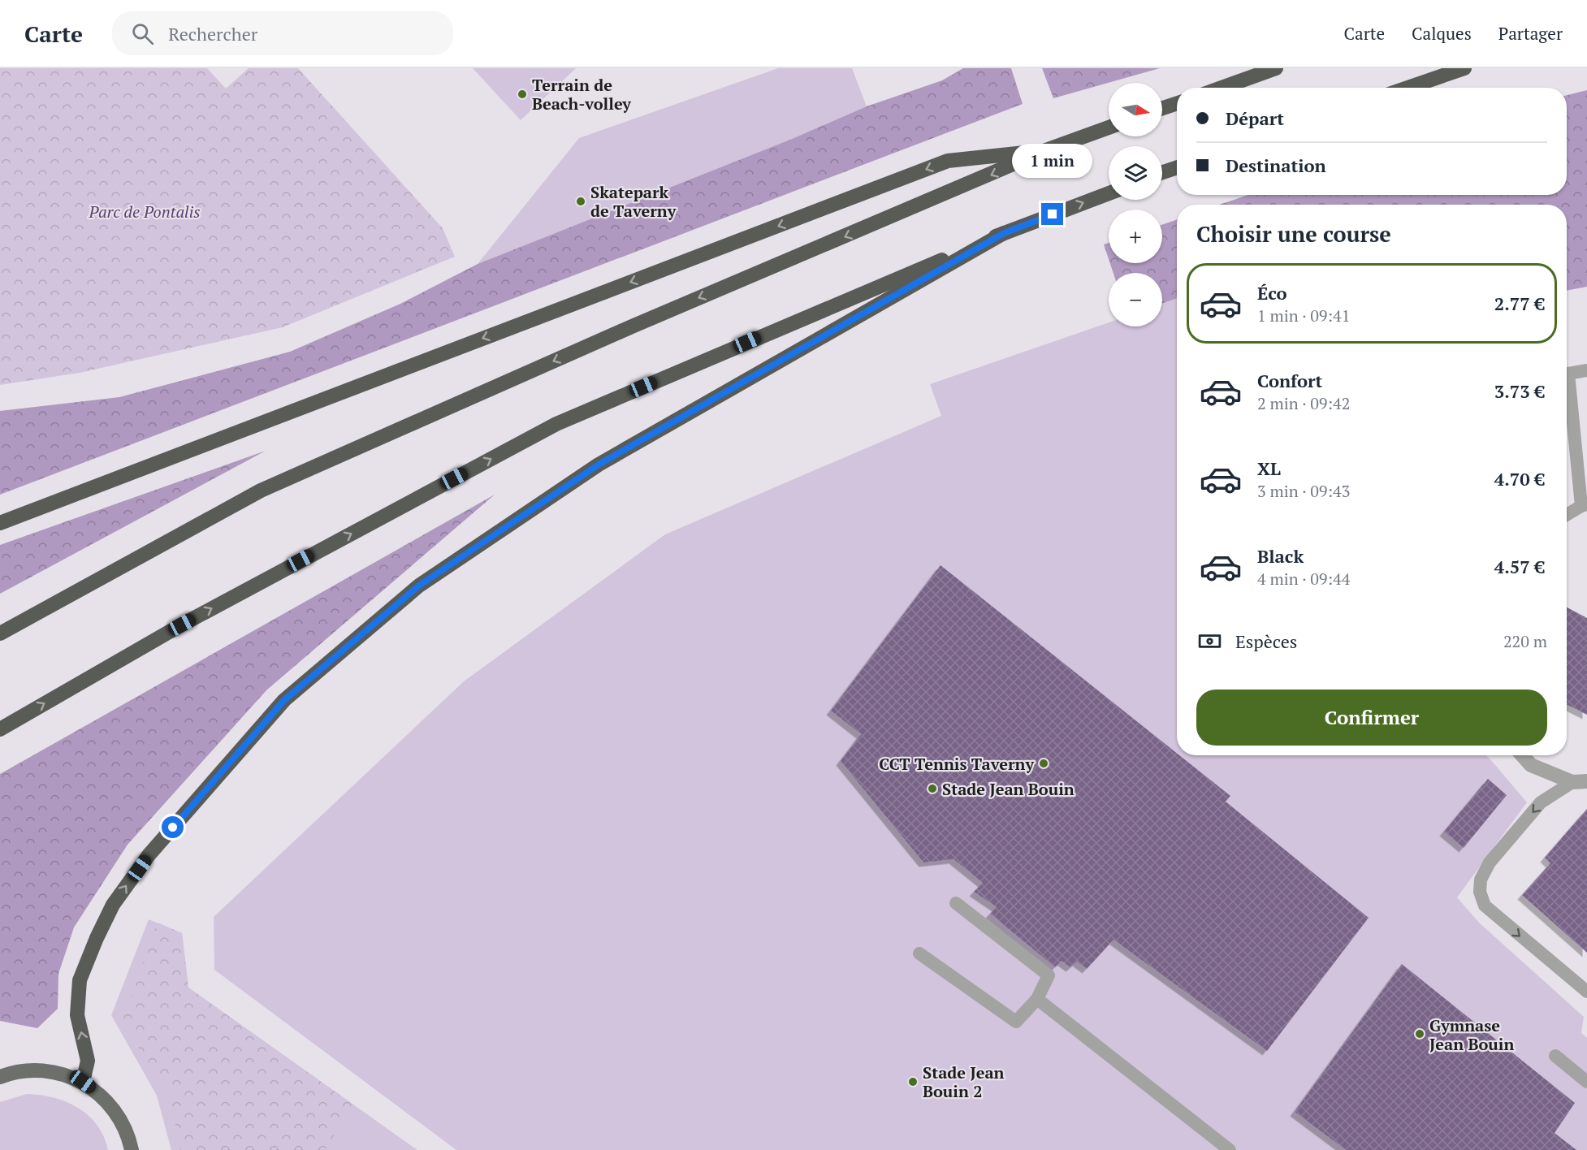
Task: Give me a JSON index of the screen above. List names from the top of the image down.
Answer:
{
  "parks": ["Parc de Pontalis"],
  "places": [
    "Terrain de Beach-volley",
    "Skatepark de Taverny",
    "CCT Tennis Taverny",
    "Stade Jean Bouin",
    "Gymnase Jean Bouin",
    "Stade Jean Bouin 2"
  ],
  "north": "right",
  "page": {
    "header": "Carte",
    "search": "Rechercher",
    "nav": ["Carte", "Calques", "Partager"],
    "map_buttons": ["+", "−"],
    "banner": ["Départ", "Destination"],
    "bubble": "1 min",
    "heading": "Choisir une course",
    "list": [
      {
        "name": "Éco",
        "note": "1 min · 09:41",
        "value": "2.77 €"
      },
      {
        "name": "Confort",
        "note": "2 min · 09:42",
        "value": "3.73 €"
      },
      {
        "name": "XL",
        "note": "3 min · 09:43",
        "value": "4.70 €"
      },
      {
        "name": "Black",
        "note": "4 min · 09:44",
        "value": "4.57 €"
      }
    ],
    "pay": ["Espèces", "220 m"],
    "buttons": "Confirmer"
  }
}
